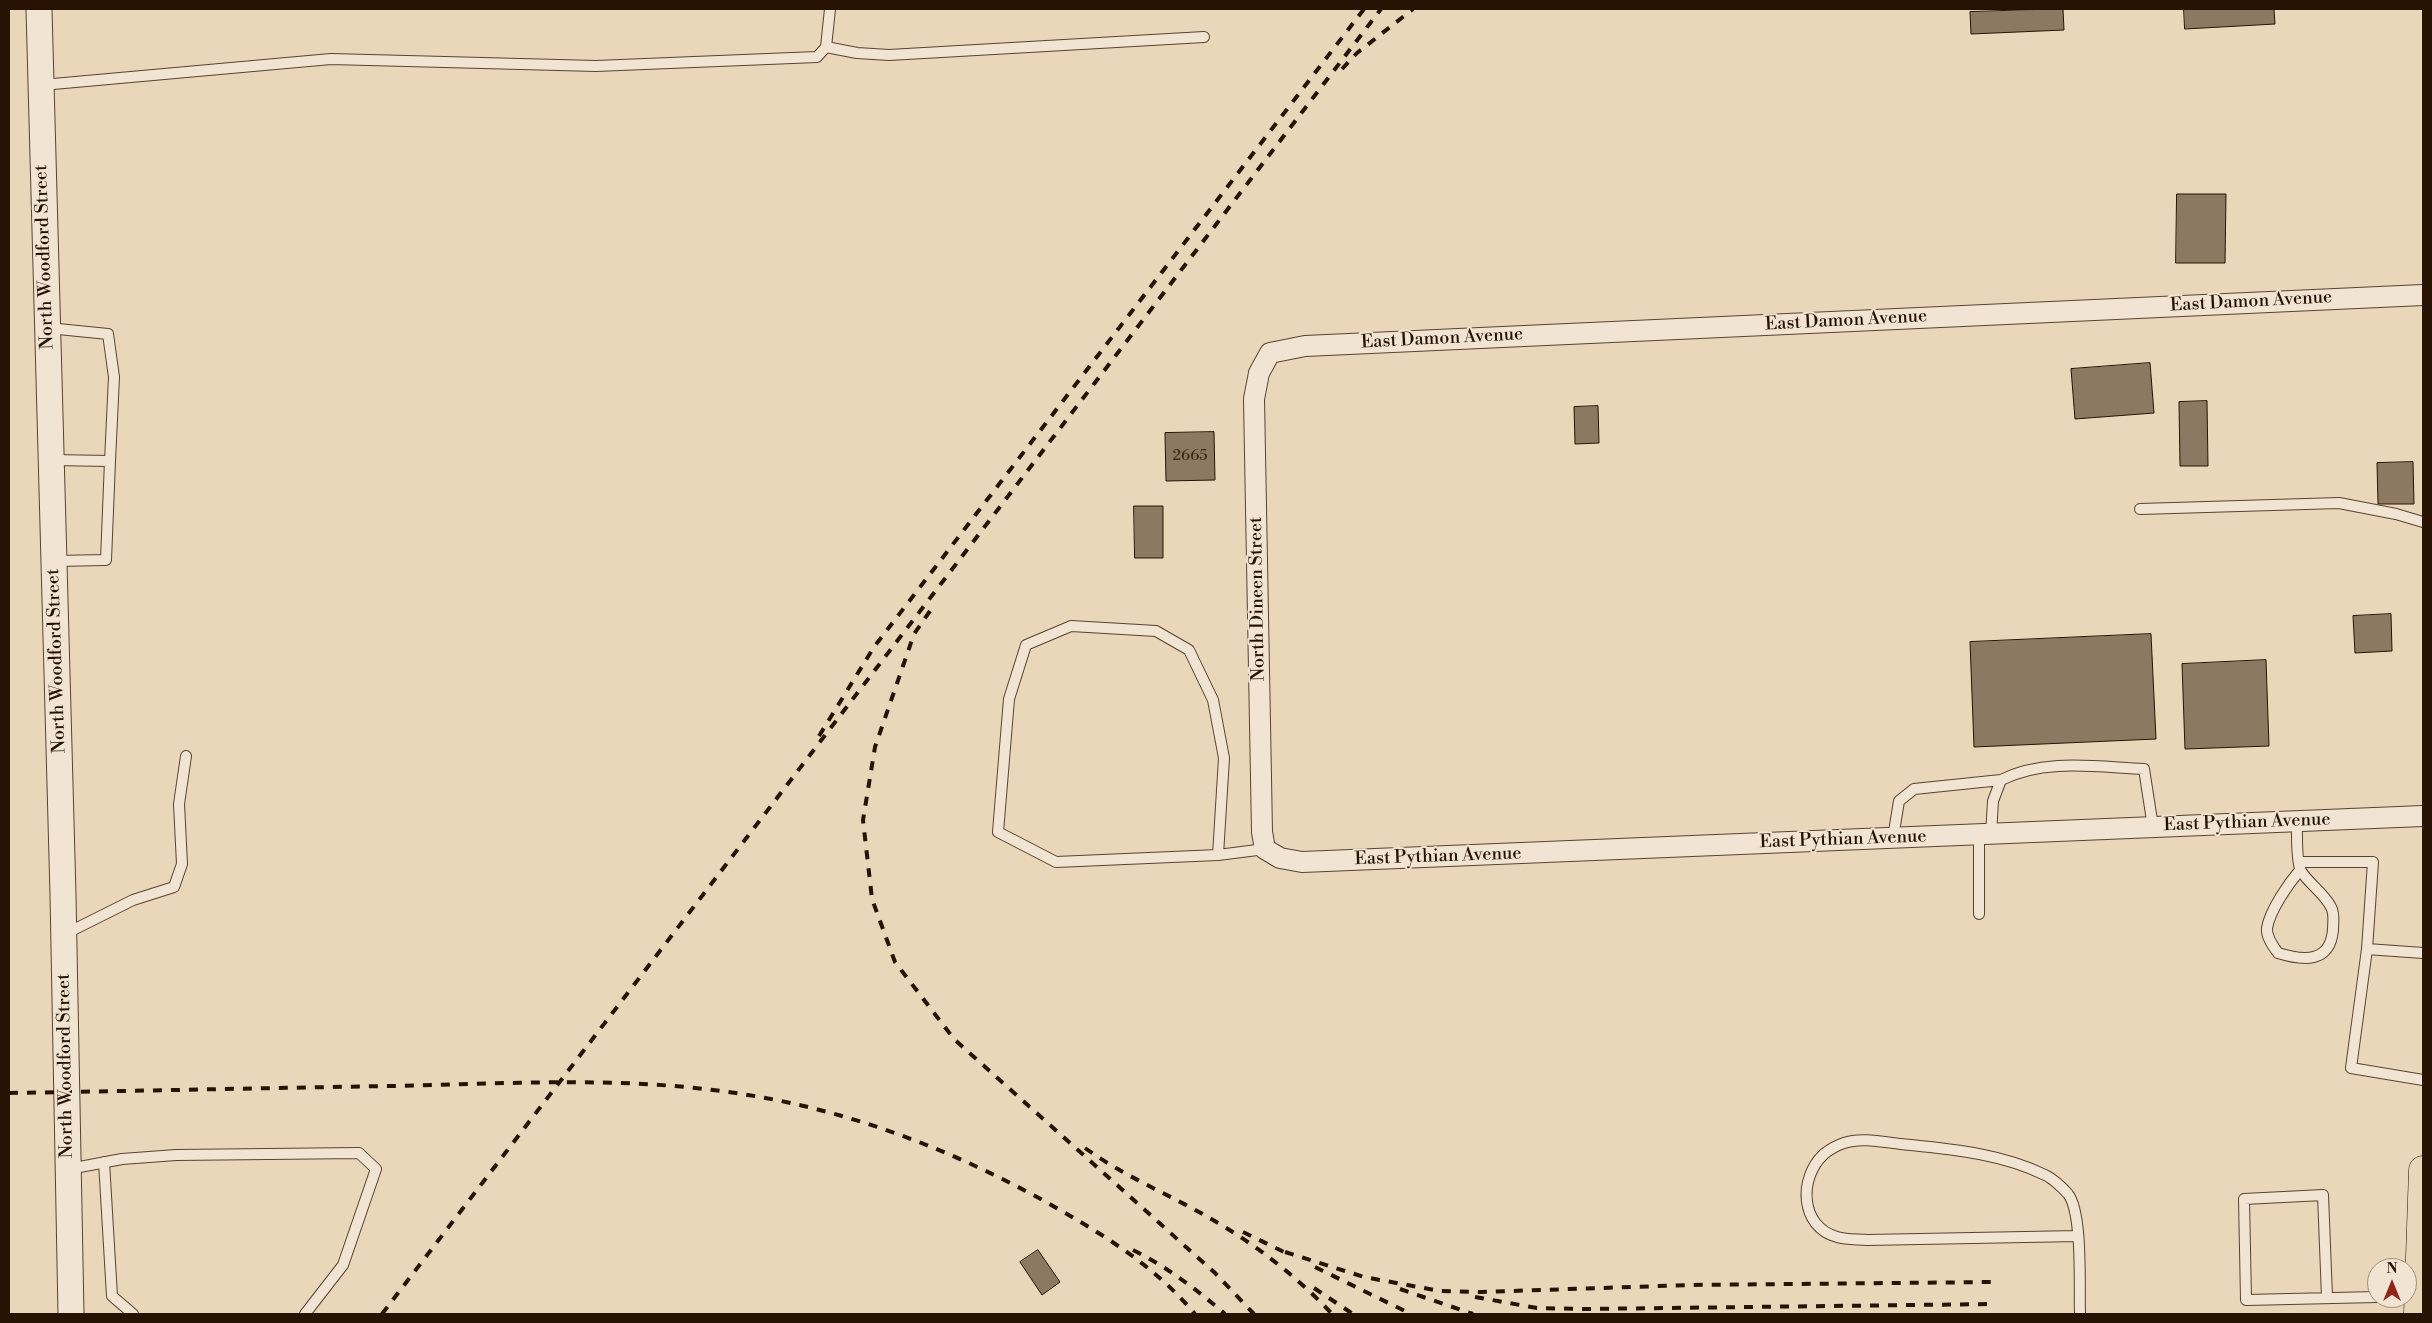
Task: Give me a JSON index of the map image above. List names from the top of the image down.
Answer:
{
  "streets": {
    "street": [
      "North Woodford Street",
      "East Damon Avenue",
      "North Dineen Street",
      "East Pythian Avenue"
    ]
  },
  "crossings": [
    ["East Damon Avenue", "North Dineen Street"],
    ["North Dineen Street", "East Pythian Avenue"]
  ],
  "house_numbers": ["2665"],
  "north": "top"
}
